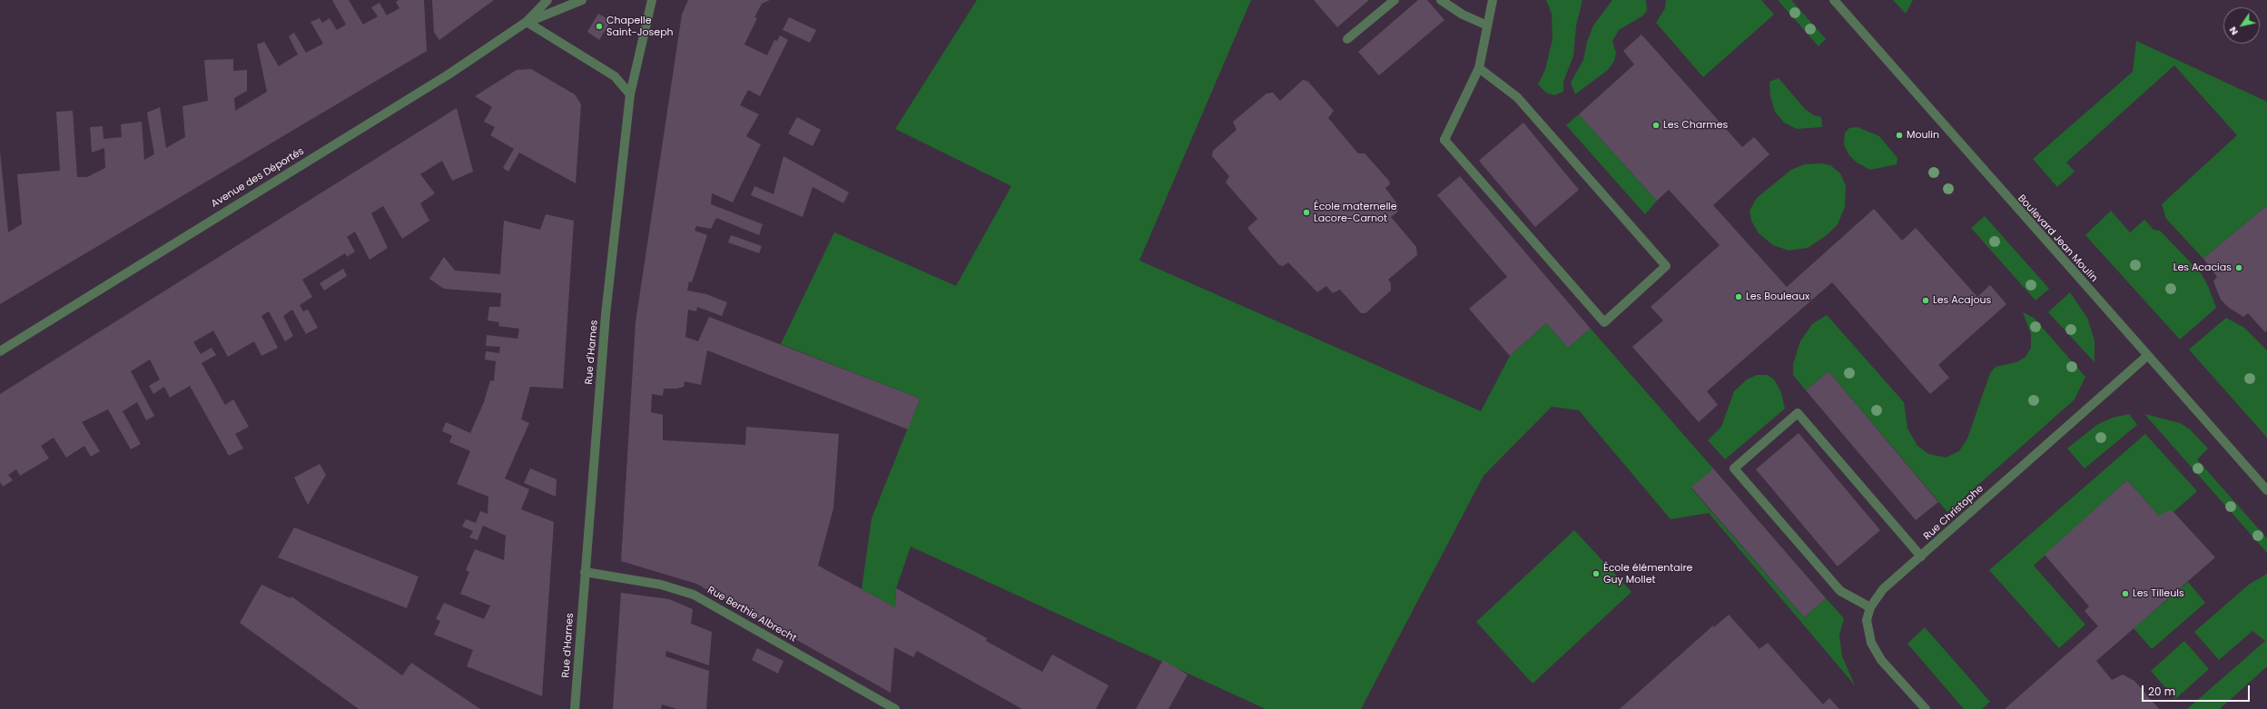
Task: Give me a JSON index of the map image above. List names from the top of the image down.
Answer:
{
  "streets": {
    "street": [
      "Avenue des Déportés",
      "Boulevard Jean Moulin",
      "Rue d'Harnes",
      "Rue Christophe",
      "Rue Berthie Albrecht"
    ]
  },
  "crossings": [
    ["Boulevard Jean Moulin", "Rue Christophe"],
    ["Rue d'Harnes", "Rue Berthie Albrecht"]
  ],
  "places": [
    "Chapelle Saint-Joseph",
    "Les Charmes",
    "Moulin",
    "École maternelle Lacore-Carnot",
    "Les Acacias",
    "Les Bouleaux",
    "Les Acajous",
    "École élémentaire Guy Mollet",
    "Les Tilleuls"
  ],
  "scale_bar": "20 m",
  "north": "bottom left"
}
